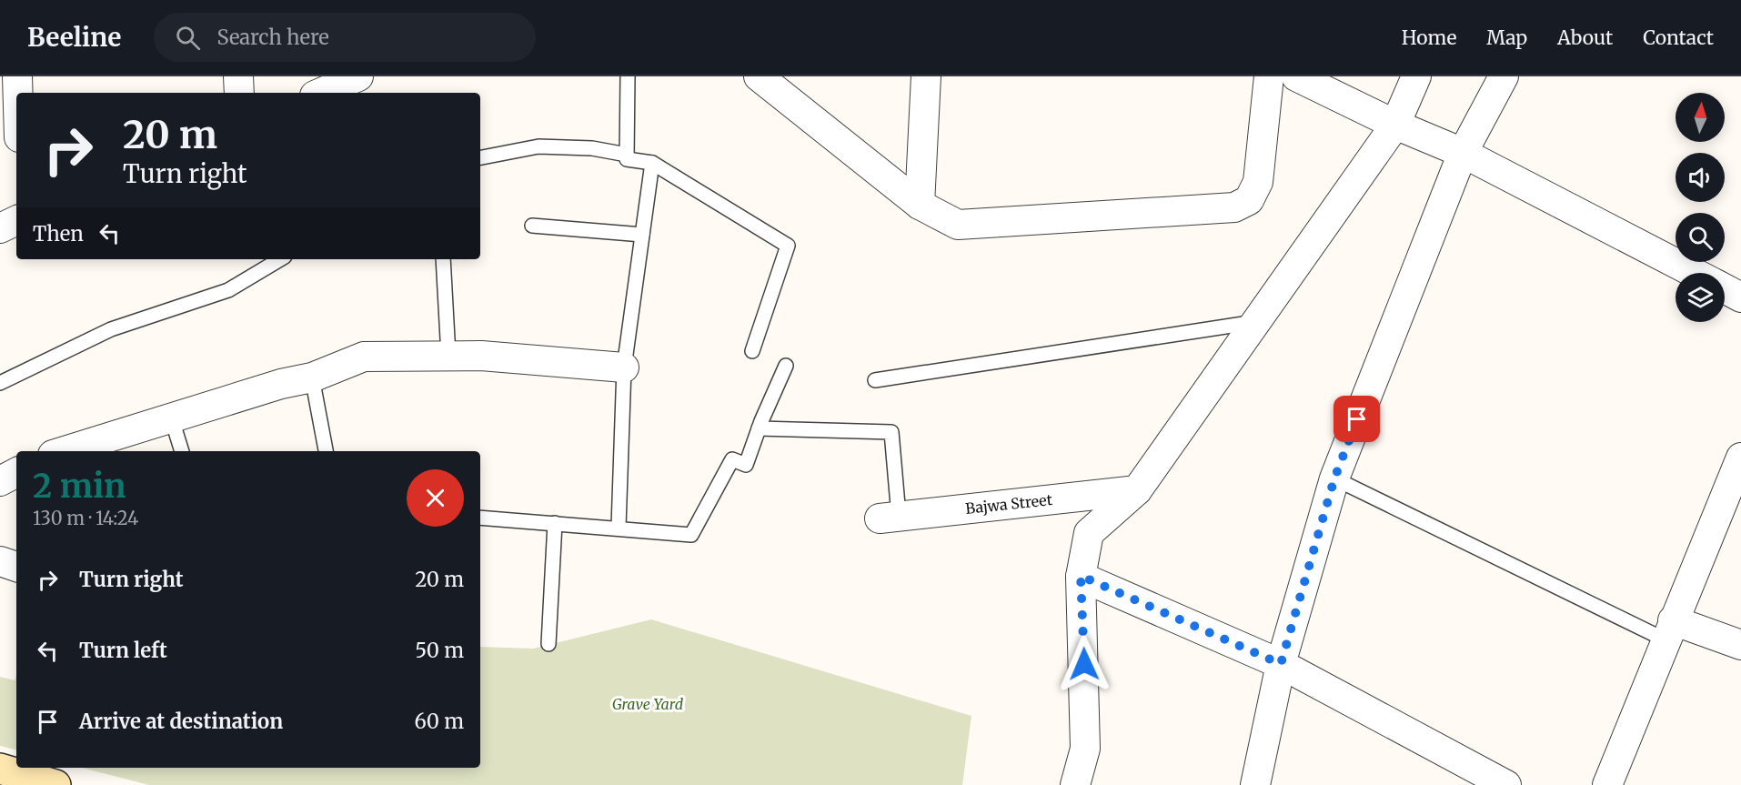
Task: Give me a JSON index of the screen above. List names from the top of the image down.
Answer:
{
  "streets": {
    "street": ["Bajwa Street"]
  },
  "parks": ["Grave Yard"],
  "north": "top",
  "page": {
    "header": "Beeline",
    "search": "Search here",
    "nav": [
      "Home",
      "Map",
      "About",
      "Contact"
    ],
    "turn": ["20 m", "Turn right"],
    "then": "Then",
    "heading": ["2 min", "130 m · 14:24"],
    "list": [
      {
        "name": "Turn right",
        "value": "20 m"
      },
      {
        "name": "Turn left",
        "value": "50 m"
      },
      {
        "name": "Arrive at destination",
        "value": "60 m"
      }
    ]
  }
}
